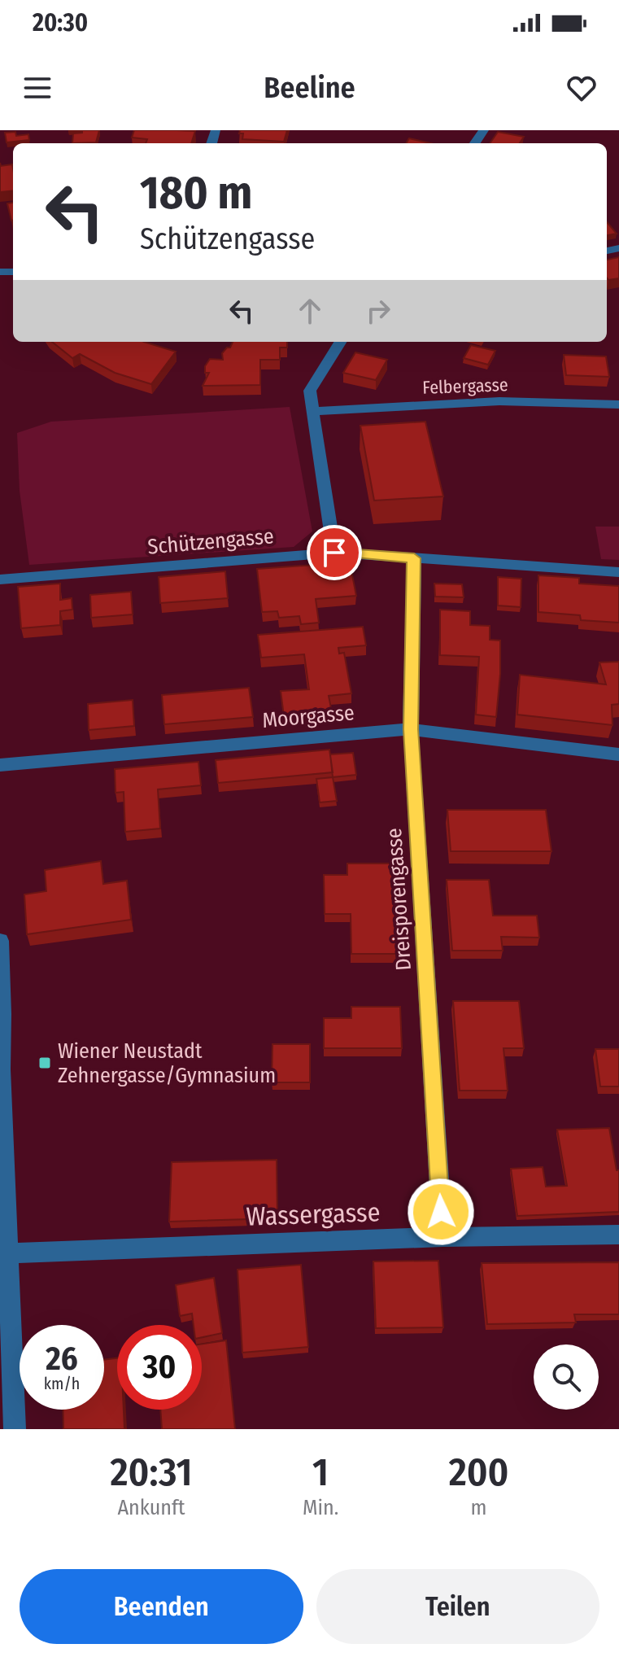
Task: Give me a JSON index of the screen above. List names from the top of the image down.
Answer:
{
  "streets": {
    "street": [
      "Felbergasse",
      "Schützengasse",
      "Moorgasse",
      "Dreisporengasse",
      "Wassergasse"
    ]
  },
  "crossings": [
    ["Schützengasse", "Dreisporengasse"],
    ["Moorgasse", "Dreisporengasse"],
    ["Dreisporengasse", "Wassergasse"]
  ],
  "places": {
    "transit": ["Wiener Neustadt Zehnergasse/Gymnasium"]
  },
  "page": {
    "status": "20:30",
    "header": "Beeline",
    "turn": ["180 m", "Schützengasse"],
    "speed": "26 km/h",
    "limit": "30",
    "eta": [
      "20:31",
      "Ankunft",
      "1",
      "Min.",
      "200",
      "m"
    ],
    "buttons": ["Beenden", "Teilen"]
  }
}
